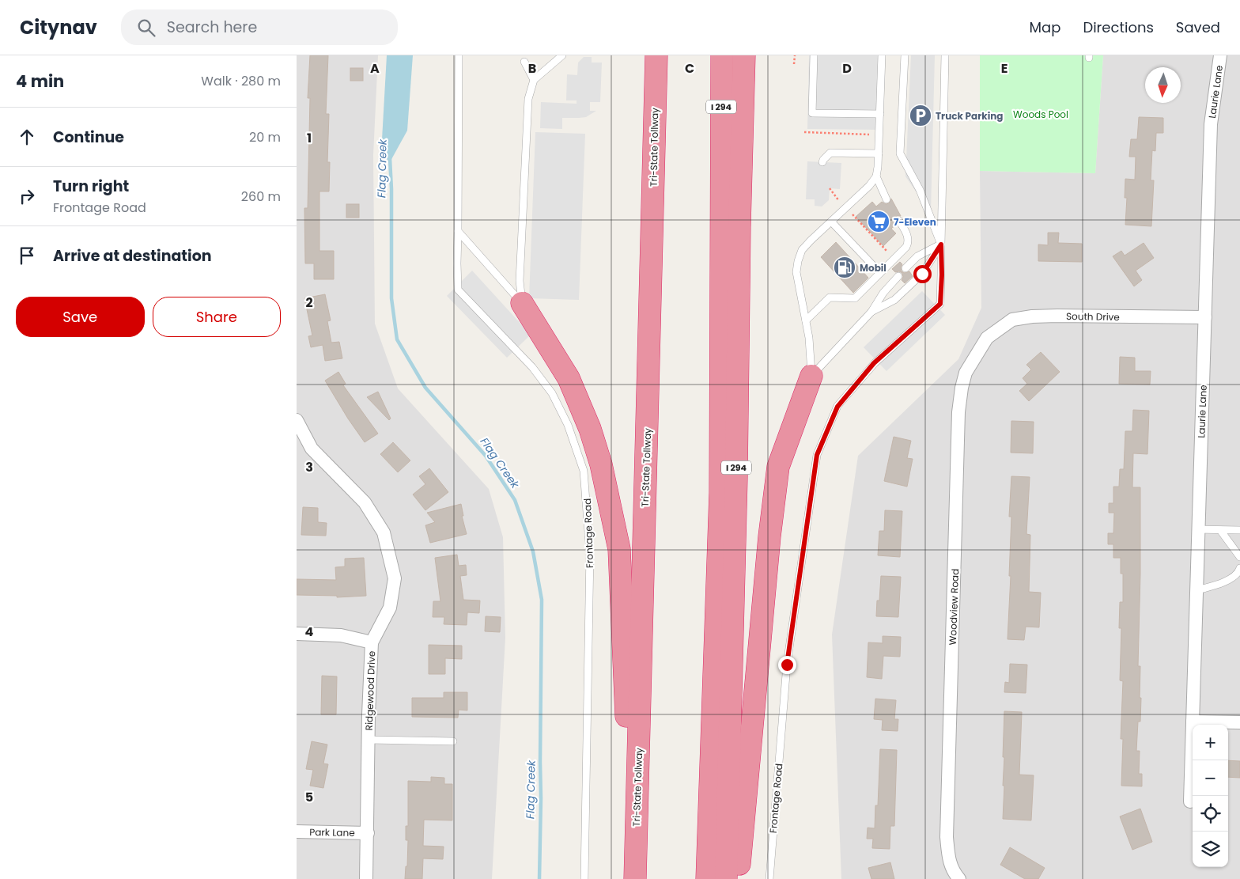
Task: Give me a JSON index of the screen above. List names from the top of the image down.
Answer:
{
  "streets": {
    "highway": ["I 294", "Tri-State Tollway"],
    "street": [
      "Laurie Lane",
      "South Drive",
      "Woodview Road",
      "Ridgewood Drive",
      "Park Lane"
    ],
    "lane": ["Frontage Road"]
  },
  "crossings": [
    ["Laurie Lane", "South Drive"],
    ["South Drive", "Woodview Road"],
    ["Ridgewood Drive", "Park Lane"]
  ],
  "water": ["Flag Creek"],
  "parks": ["Woods Pool"],
  "places": {
    "parking": ["Truck Parking"],
    "supermarket": ["7-Eleven"],
    "fuel station": ["Mobil"]
  },
  "north": "bottom",
  "page": {
    "header": "Citynav",
    "search": "Search here",
    "nav": ["Map", "Directions", "Saved"],
    "heading": ["4 min", "Walk · 280 m"],
    "list": [
      ["Continue", "20 m"],
      ["Turn right", "Frontage Road", "260 m"],
      "Arrive at destination"
    ],
    "buttons": ["Save", "Share"],
    "map_buttons": ["+", "−"]
  },
  "grid": {
    "columns": [
      "A",
      "B",
      "C",
      "D",
      "E"
    ],
    "rows": [
      "1",
      "2",
      "3",
      "4",
      "5"
    ]
  }
}
